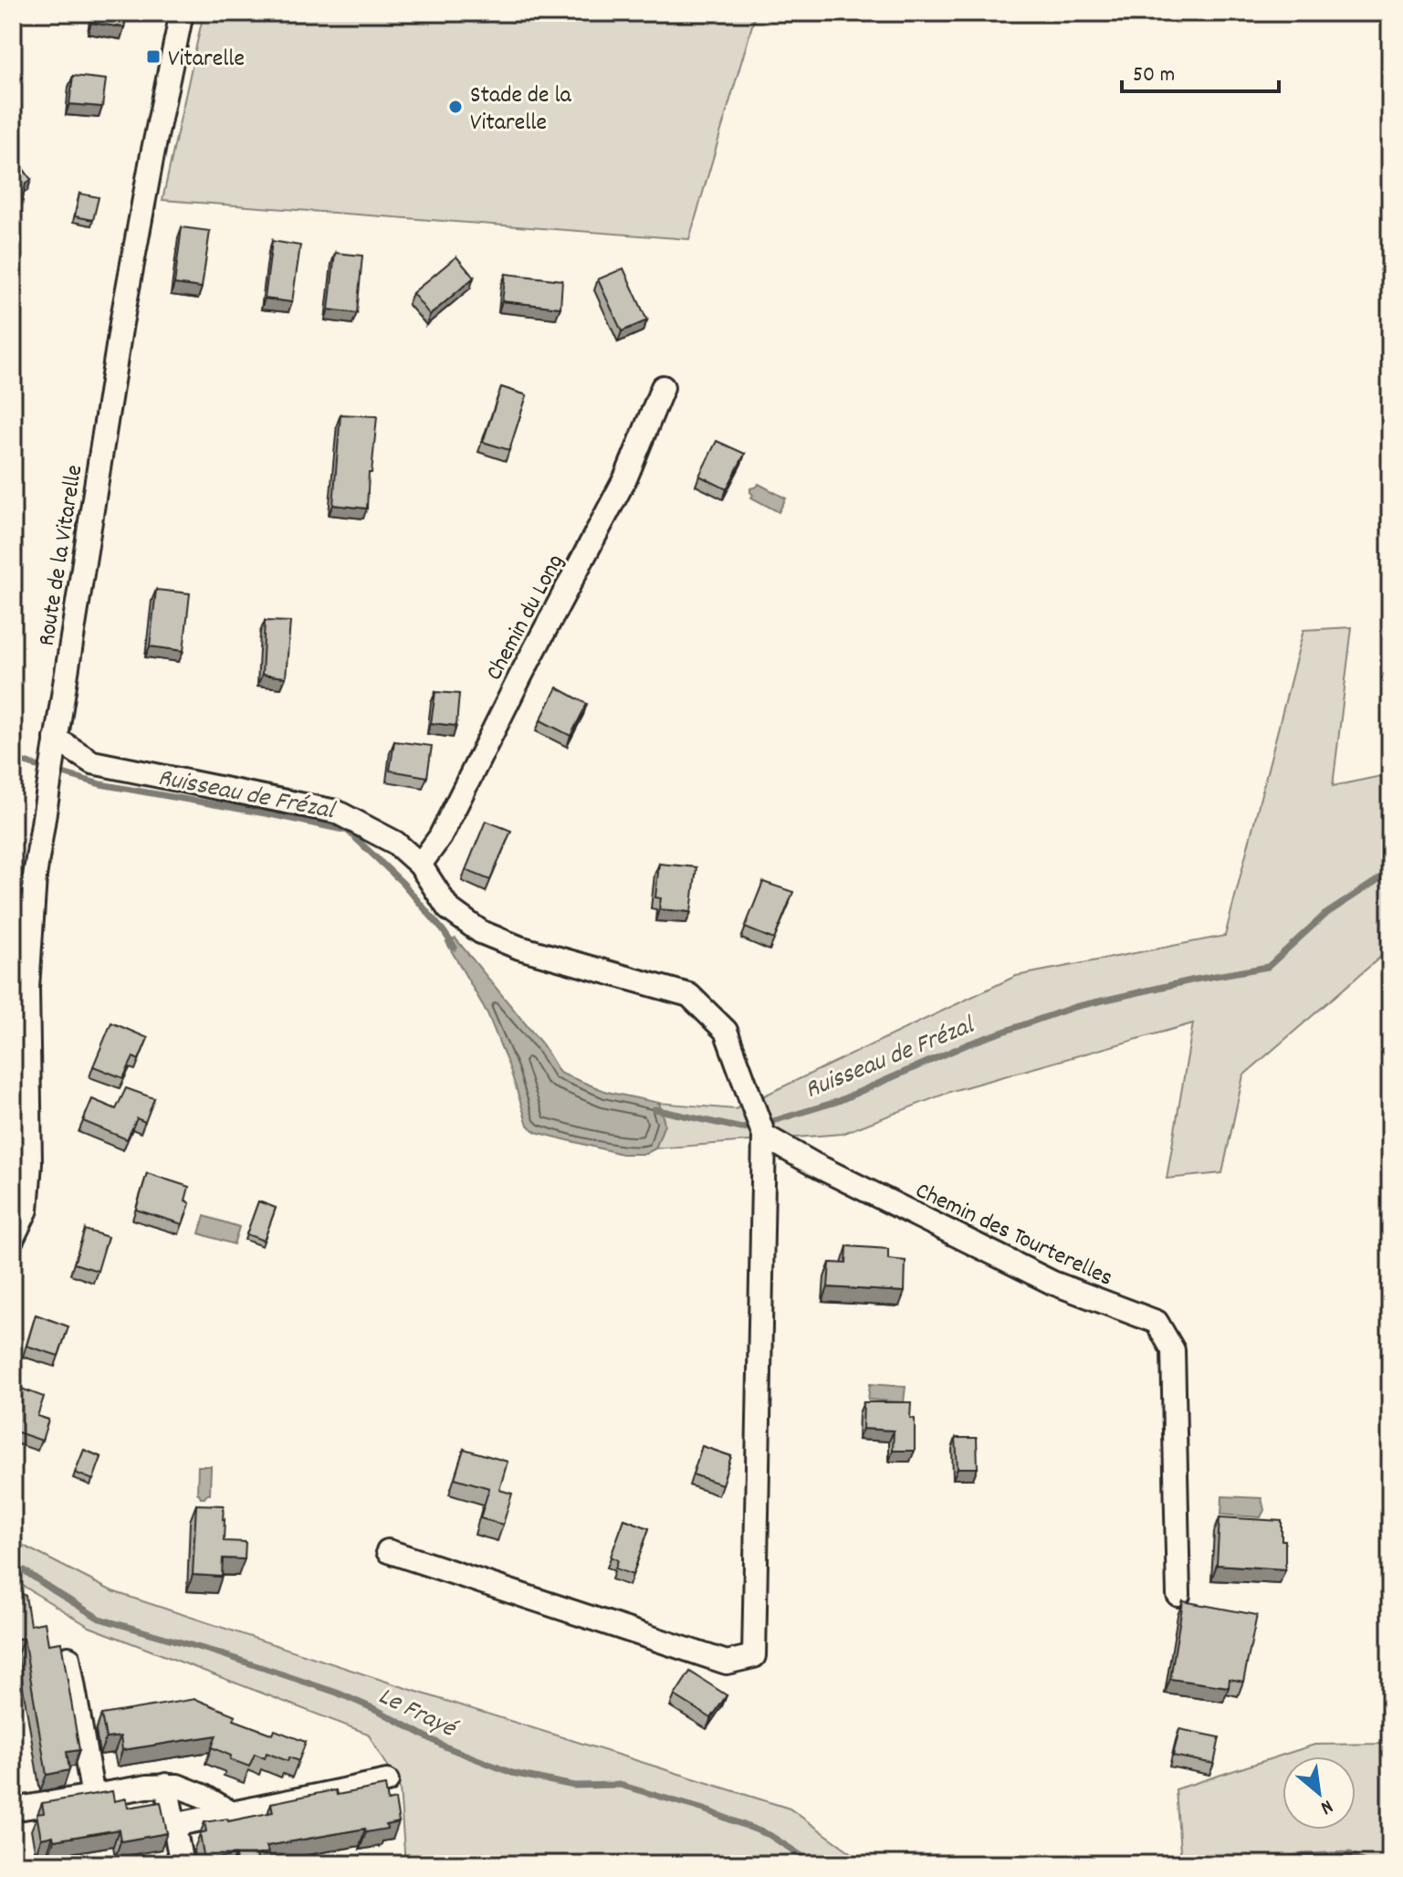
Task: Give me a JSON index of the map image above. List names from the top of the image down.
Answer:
{
  "streets": {
    "street": ["Route de la Vitarelle", "Chemin du Long", "Chemin des Tourterelles"]
  },
  "water": ["Ruisseau de Frézal", "Le Frayé"],
  "places": {
    "transit": ["Vitarelle"],
    "other": ["Stade de la Vitarelle"]
  },
  "scale_bar": "50 m",
  "north": "bottom right"
}
